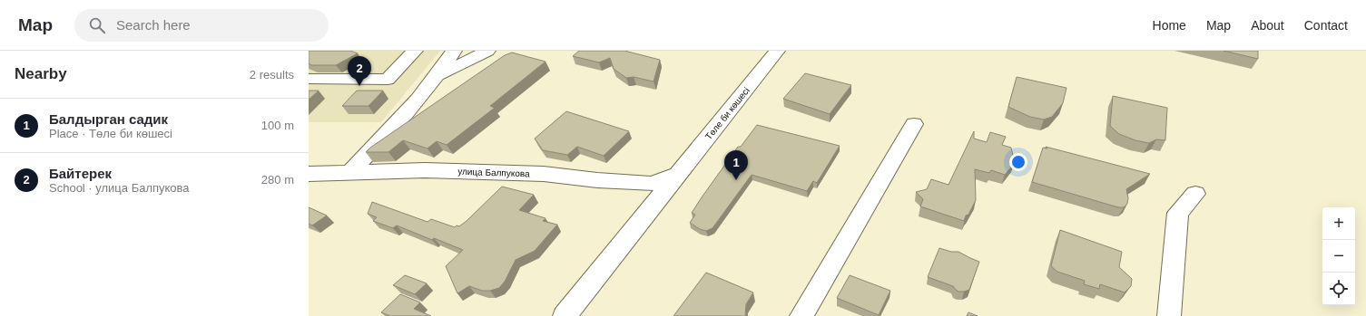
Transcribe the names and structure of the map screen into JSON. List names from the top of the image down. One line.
{"streets":{"street":["Төле би көшесі","улица Балпукова"]},"crossings":[["Төле би көшесі","улица Балпукова"]],"page":{"header":"Map","search":"Search here","nav":["Home","Map","About","Contact"],"heading":["Nearby","2 results"],"pins":["2","1"],"list":[{"mark":"1","name":"Балдырган садик","note":"Place · Төле би көшесі","value":"100 m"},{"mark":"2","name":"Байтерек","note":"School · улица Балпукова","value":"280 m"}],"map_buttons":["+","−"]}}
